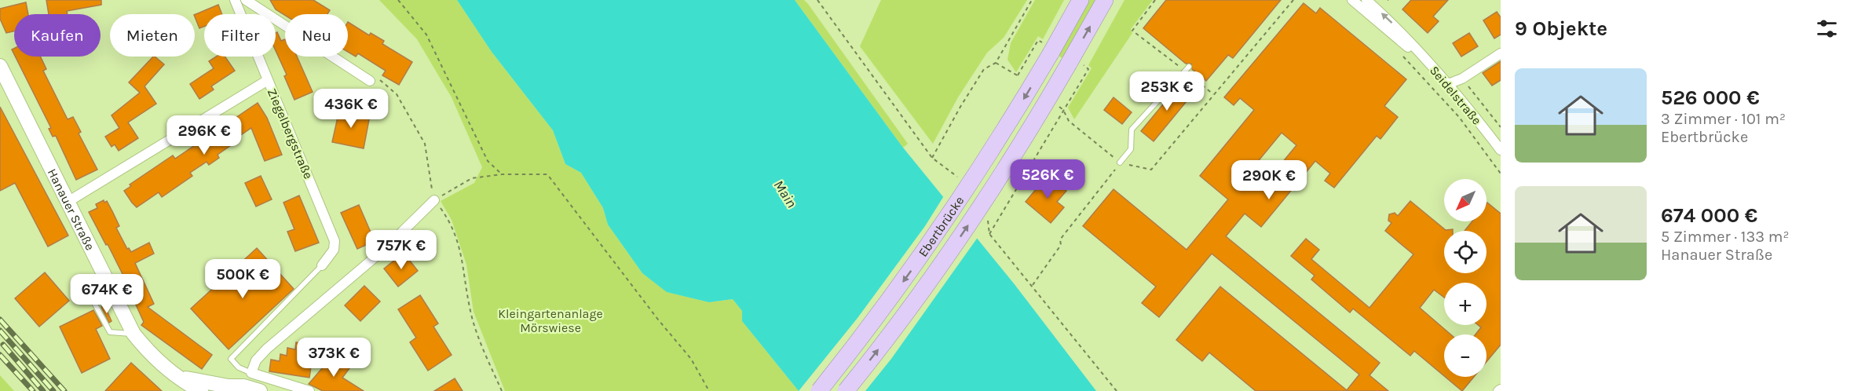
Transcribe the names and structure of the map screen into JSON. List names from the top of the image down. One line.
{"streets":{"highway":["Ebertbrücke"],"main road":["Hanauer Straße"],"street":["Seidelstraße","Ziegelbergstraße"]},"water":["Main"],"parks":["Kleingartenanlage Mörswiese"],"north":"bottom left","page":{"heading":"9 Objekte","chip":["Kaufen","Mieten","Filter","Neu"],"list":[{"name":"526 000 €","note":"3 Zimmer · 101 m² · Ebertbrücke"},{"name":"674 000 €","note":"5 Zimmer · 133 m² · Hanauer Straße"}],"price":["253K €","436K €","296K €","526K €","290K €","757K €","500K €","674K €","373K €"],"map_buttons":["+","−"]}}
